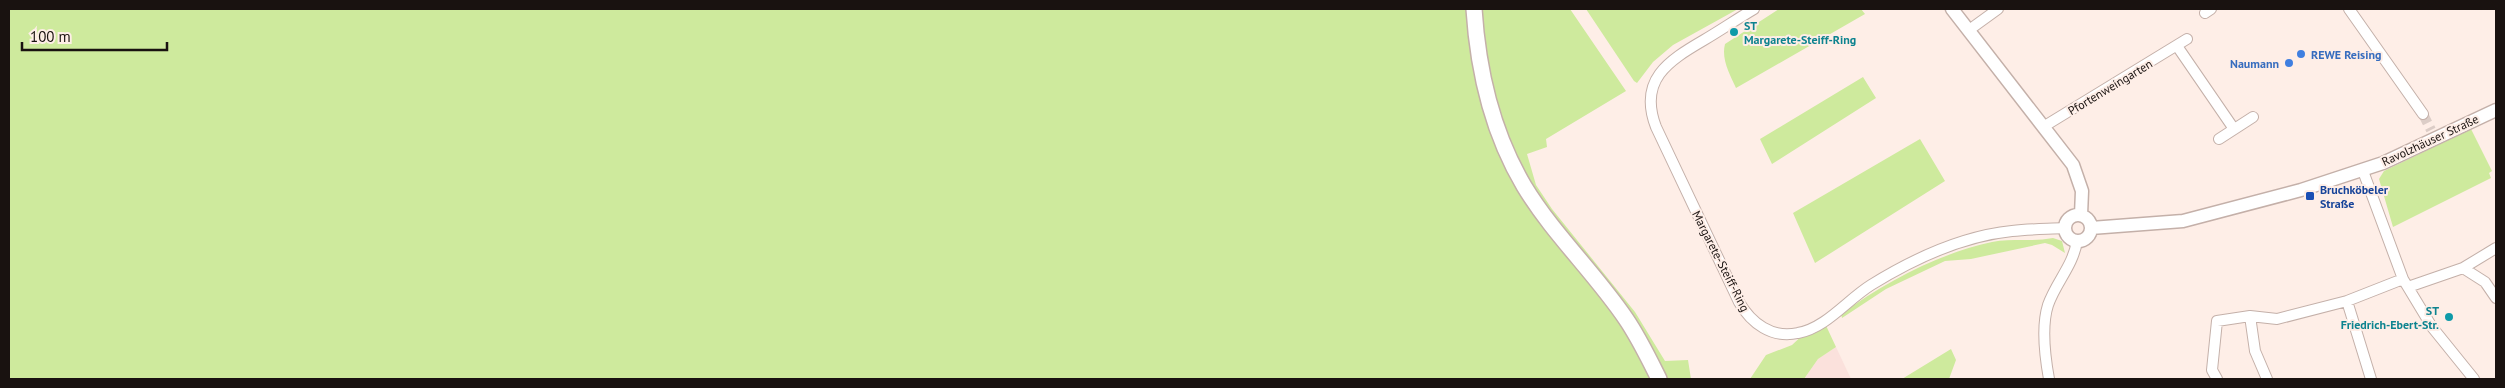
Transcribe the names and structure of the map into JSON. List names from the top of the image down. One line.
{"streets":{"street":["Pfortenweingarten","Ravolzhäuser Straße","Margarete-Steiff-Ring"]},"places":{"other":["ST Margarete-Steiff-Ring","REWE Reising","Naumann","ST Friedrich-Ebert-Str."],"transit":["Bruchköbeler Straße"]},"scale_bar":"100 m"}
